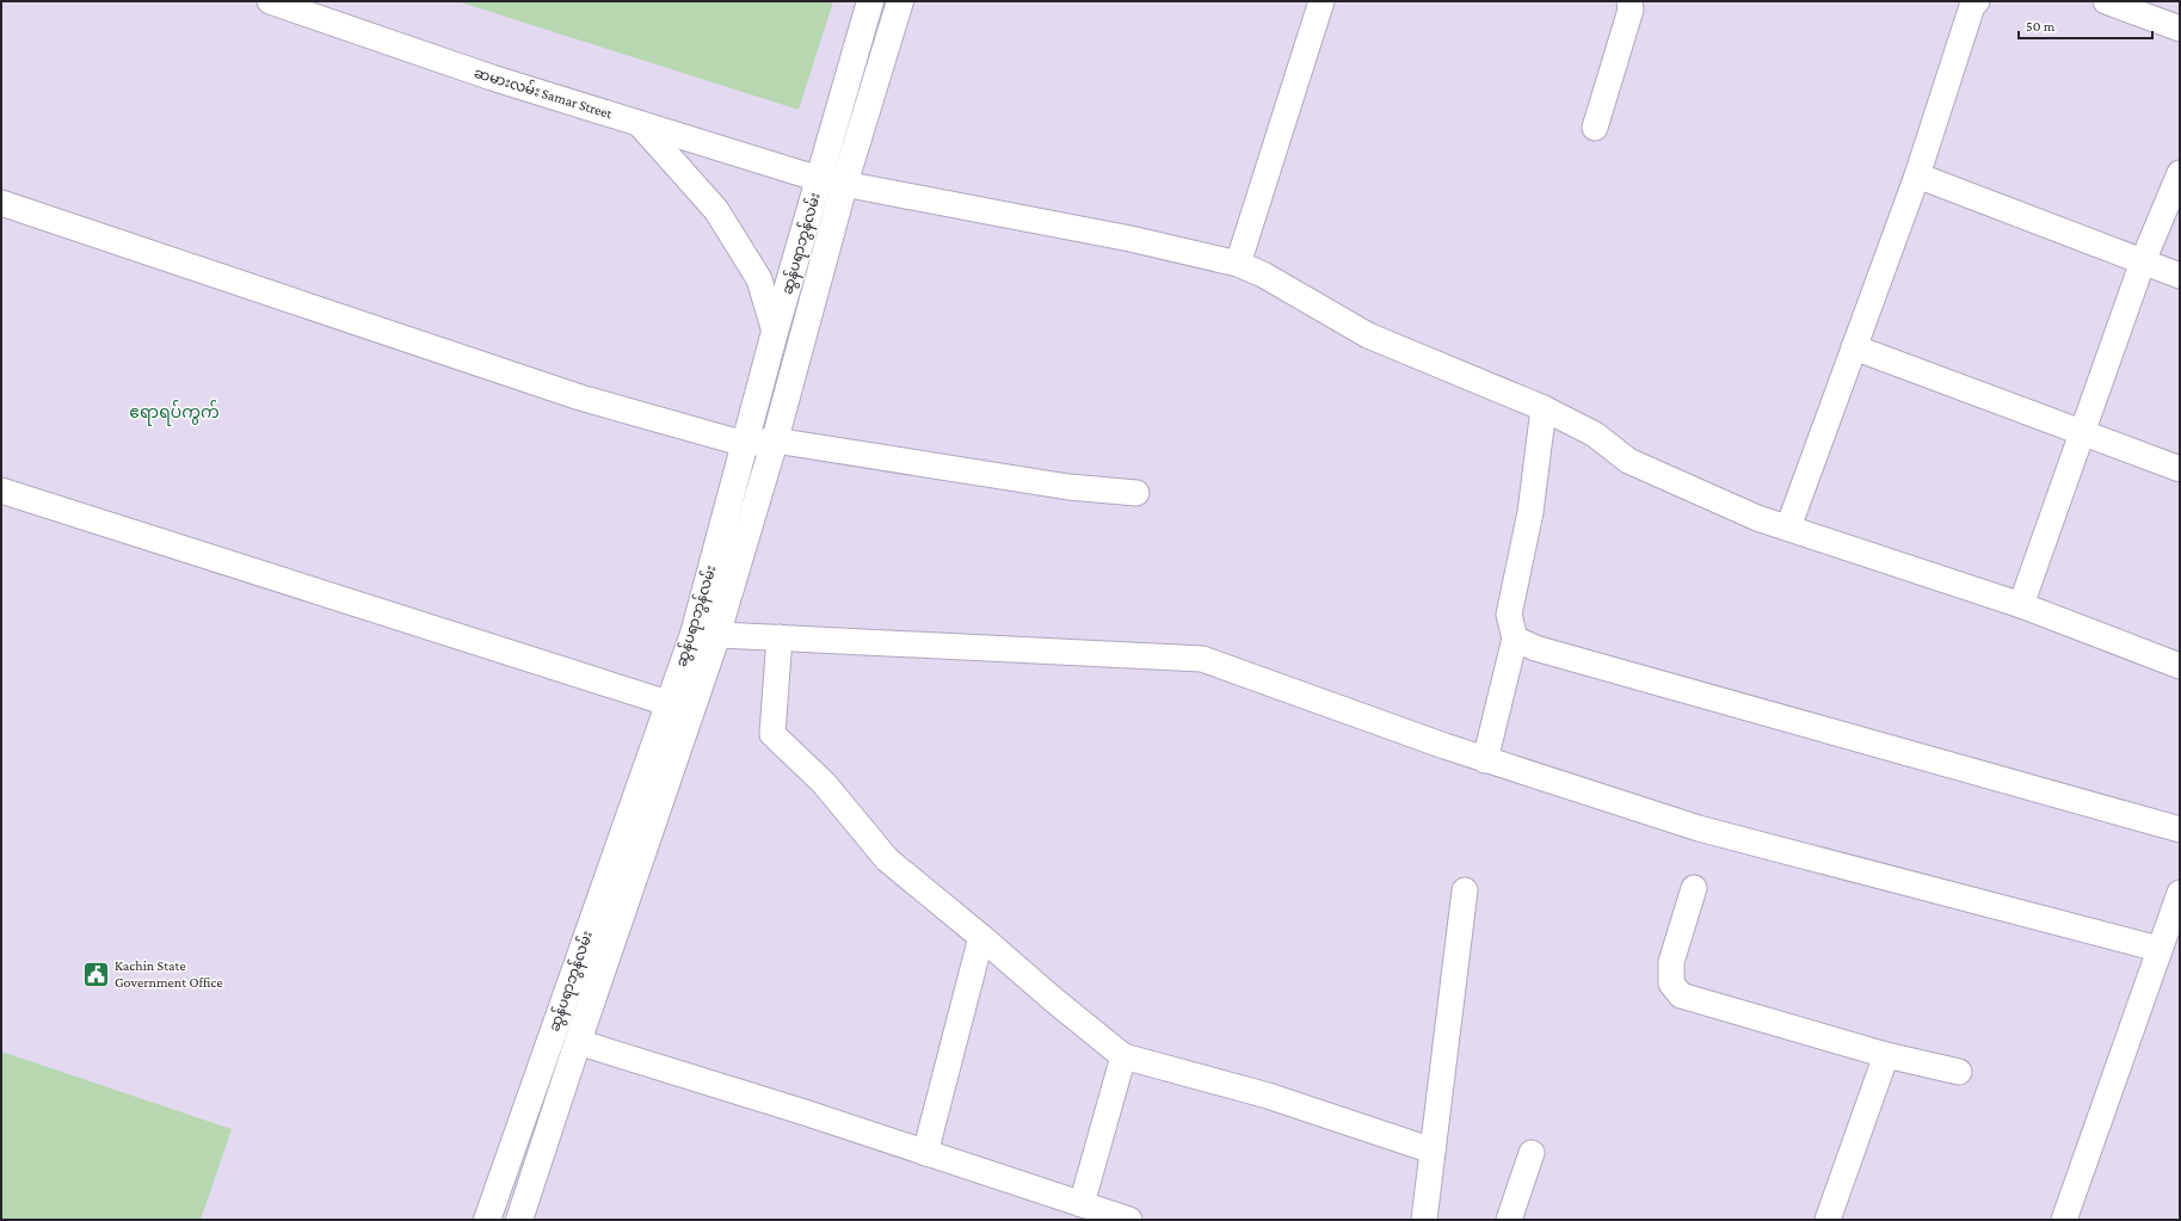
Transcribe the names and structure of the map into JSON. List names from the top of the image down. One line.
{"streets":{"highway":["ဆွန်ပရာဘွန်လမ်း"],"street":["ဆမားလမ်း Samar Street"]},"crossings":[["ဆမားလမ်း Samar Street","ဆွန်ပရာဘွန်လမ်း"]],"districts":["ဧရာရပ်ကွက်"],"places":{"public building":["Kachin State Government Office"]},"scale_bar":"50 m"}
